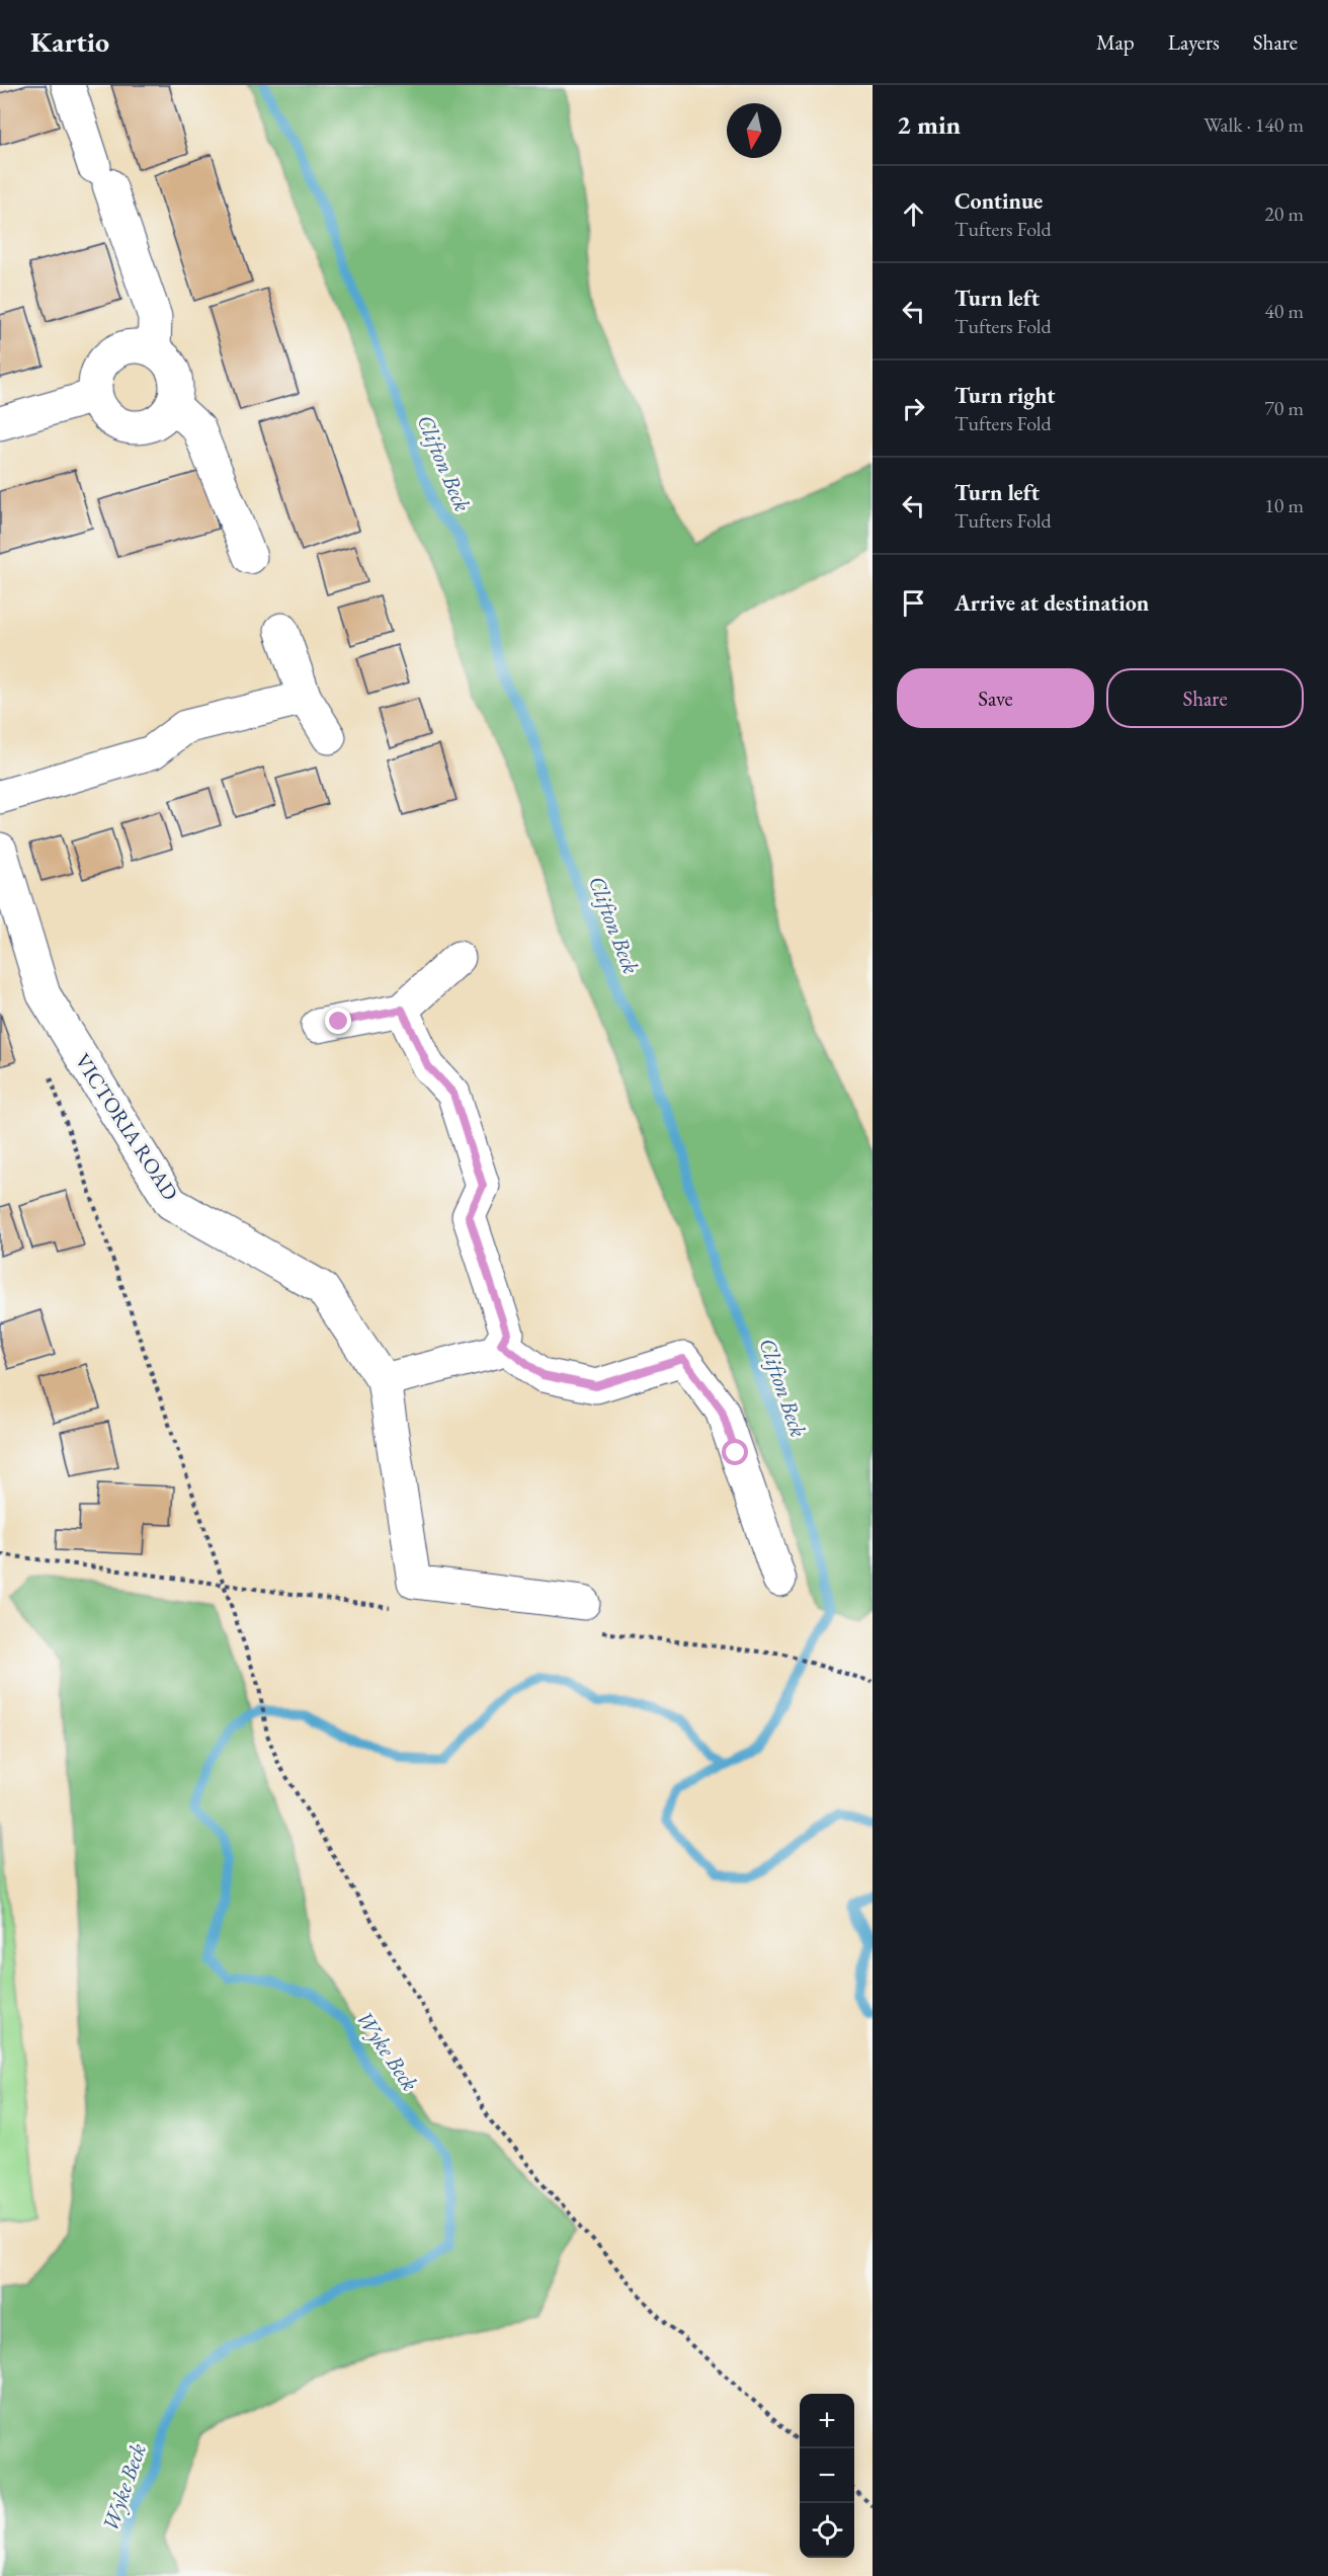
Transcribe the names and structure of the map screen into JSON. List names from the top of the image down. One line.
{"streets":{"street":["VICTORIA ROAD"]},"water":["Clifton Beck","Wyke Beck"],"north":"bottom","page":{"header":"Kartio","nav":["Map","Layers","Share"],"heading":["2 min","Walk · 140 m"],"list":[["Continue","Tufters Fold","20 m"],["Turn left","Tufters Fold","40 m"],["Turn right","Tufters Fold","70 m"],["Turn left","Tufters Fold","10 m"],"Arrive at destination"],"buttons":["Save","Share"],"map_buttons":["+","−"]}}
